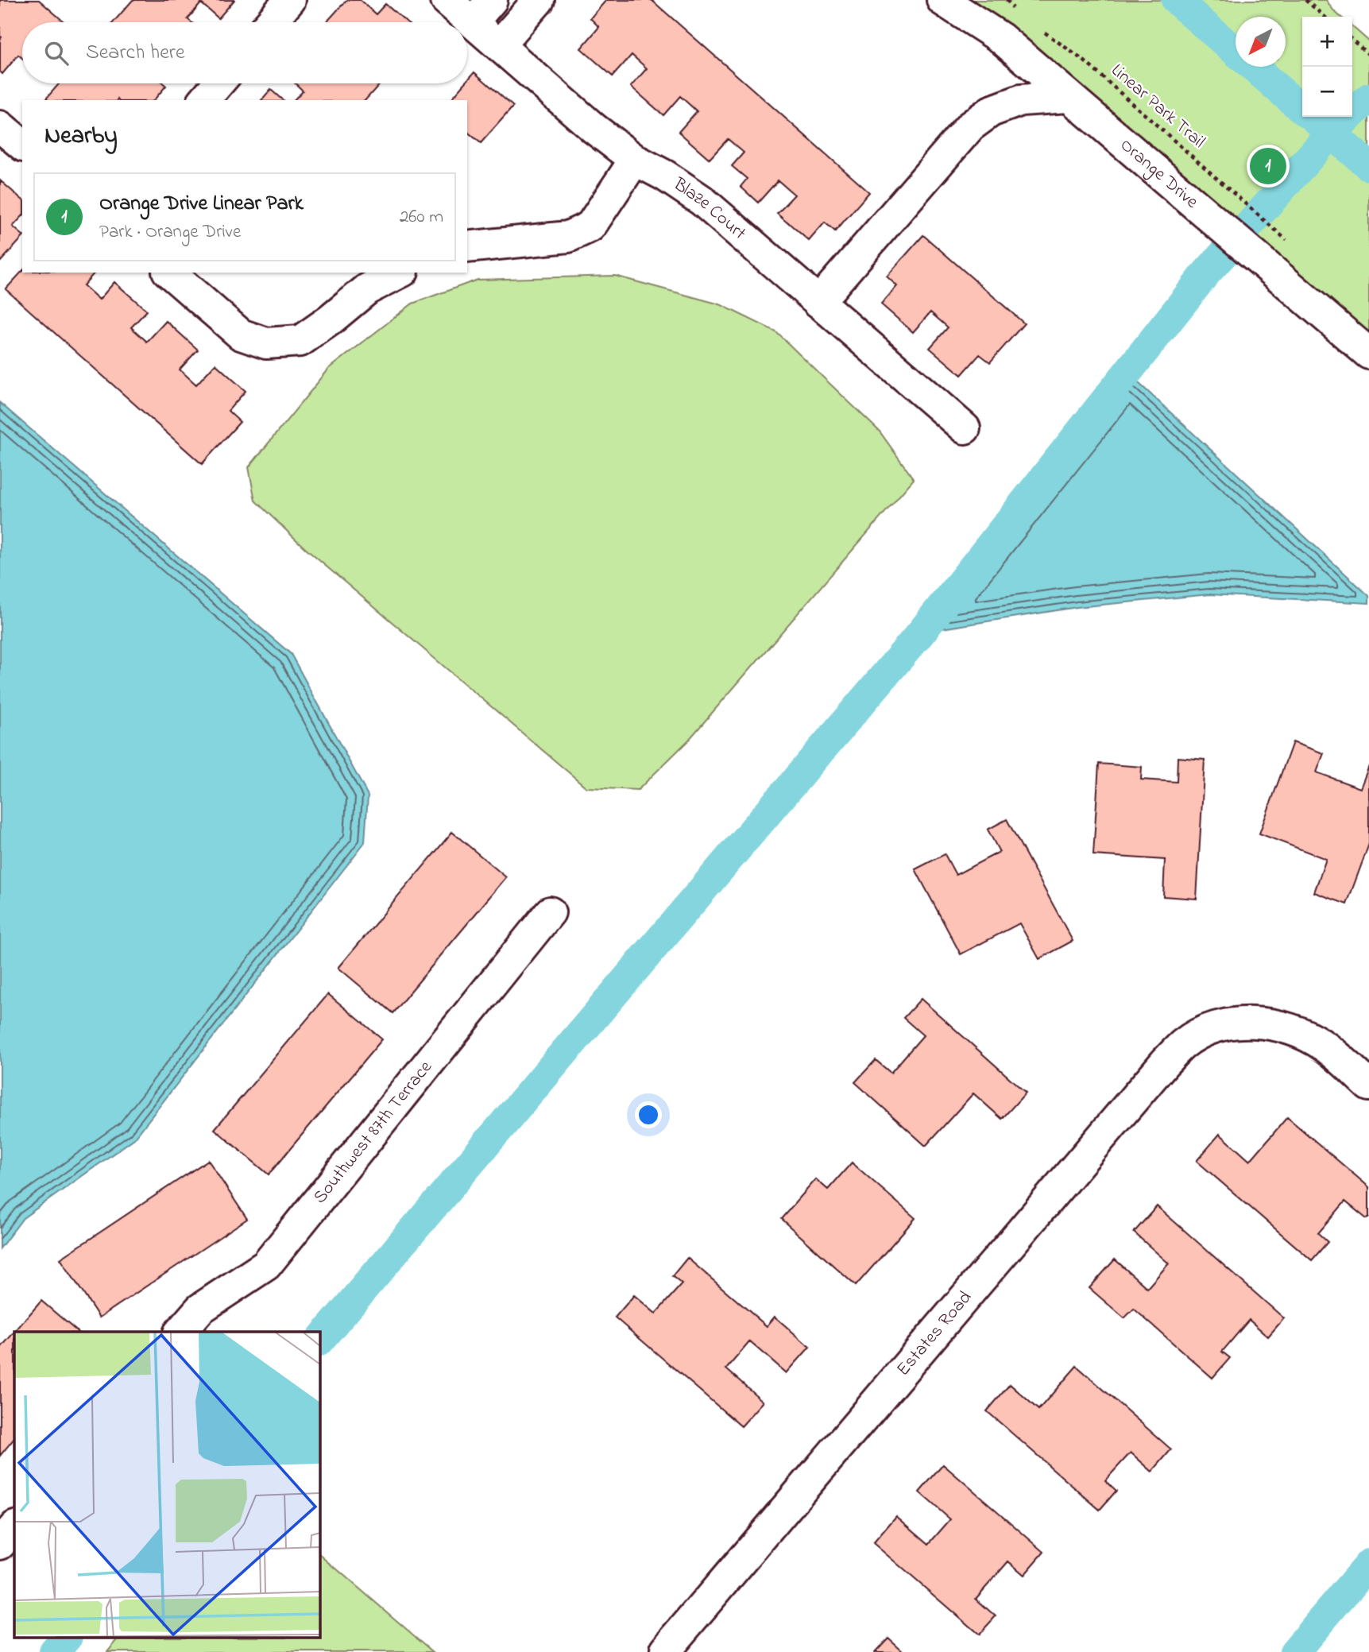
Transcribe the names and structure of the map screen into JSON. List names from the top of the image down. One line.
{"streets":{"street":["Orange Drive","Blaze Court","Southwest 87th Terrace","Estates Road"],"path":["Linear Park Trail"]},"north":"bottom left","page":{"map_buttons":["+","−"],"search":"Search here","heading":"Nearby","pins":"1","list":[{"mark":"1","name":"Orange Drive Linear Park","note":"Park · Orange Drive","value":"260 m"}]}}
